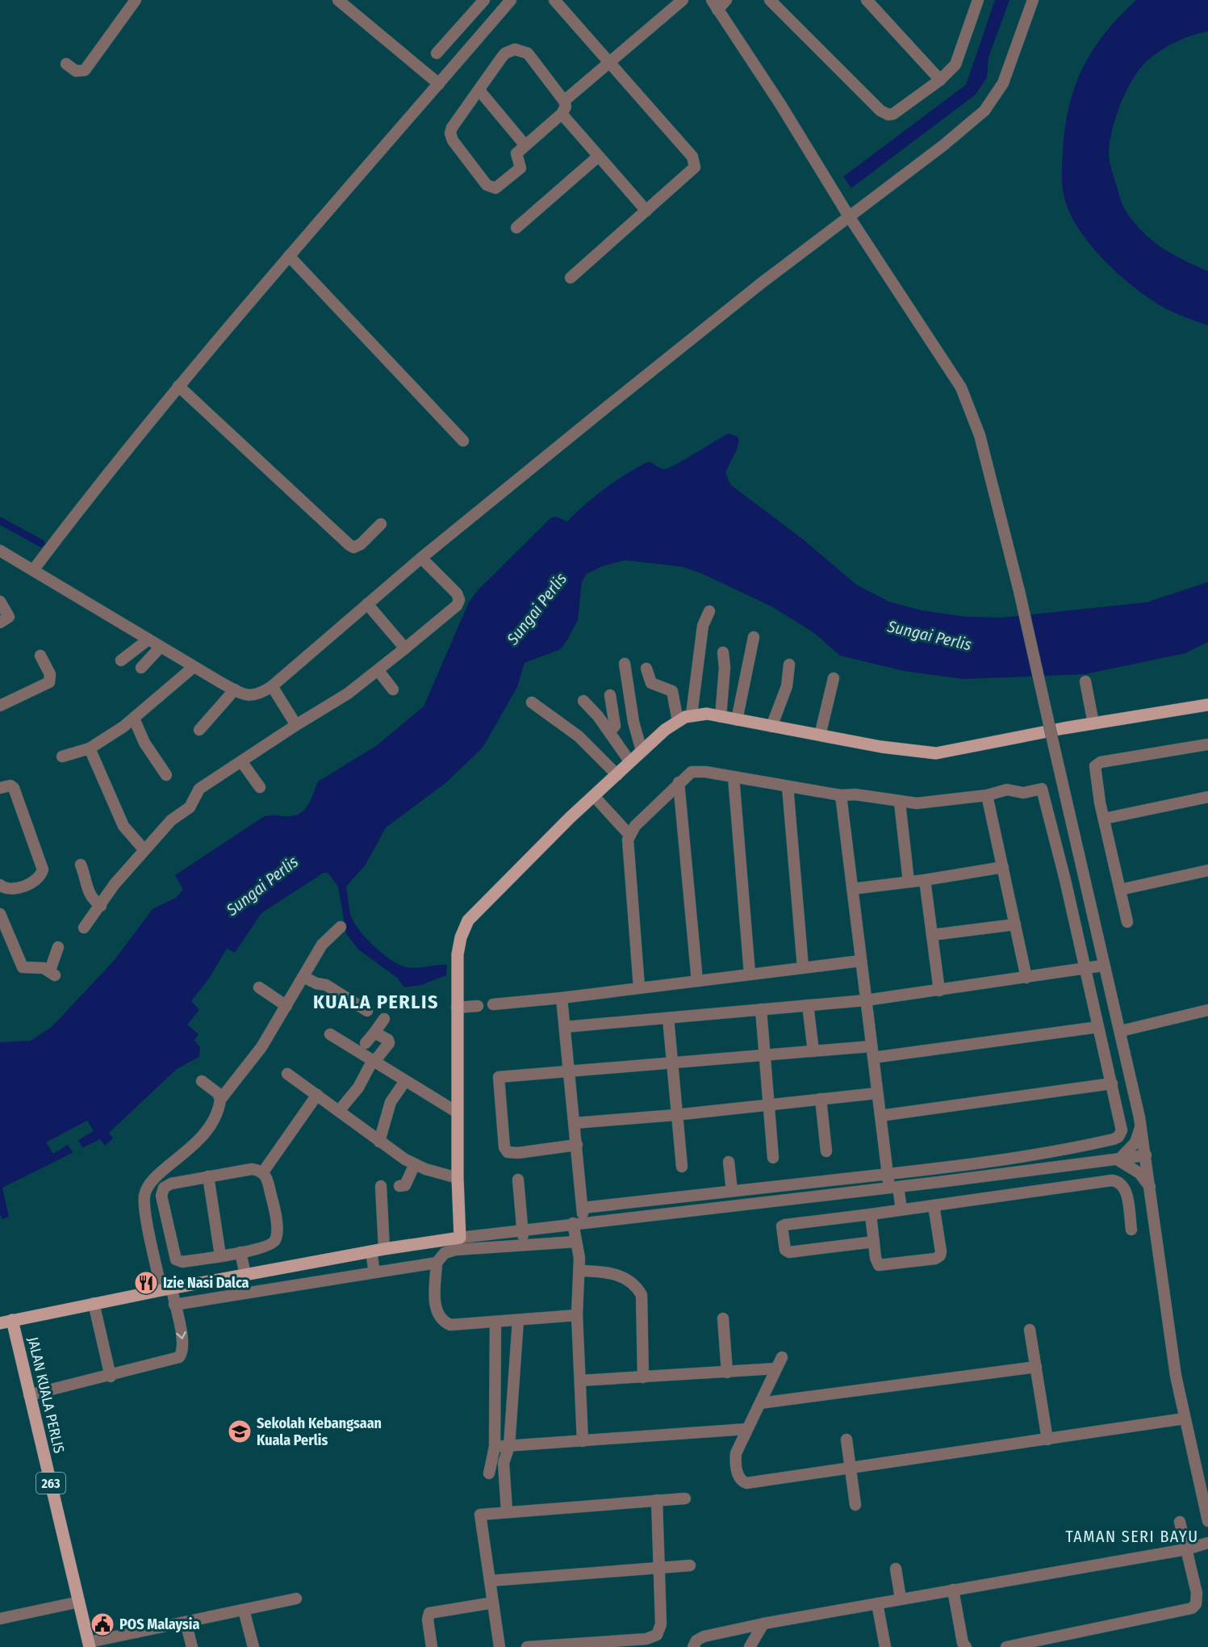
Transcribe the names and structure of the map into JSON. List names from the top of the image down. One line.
{"streets":{"main road":["JALAN KUALA PERLIS","263"]},"districts":["KUALA PERLIS","TAMAN SERI BAYU"],"water":["Sungai Perlis"],"places":{"restaurant":["Izie Nasi Dalca"],"school or university":["Sekolah Kebangsaan Kuala Perlis"],"public building":["POS Malaysia"]}}
